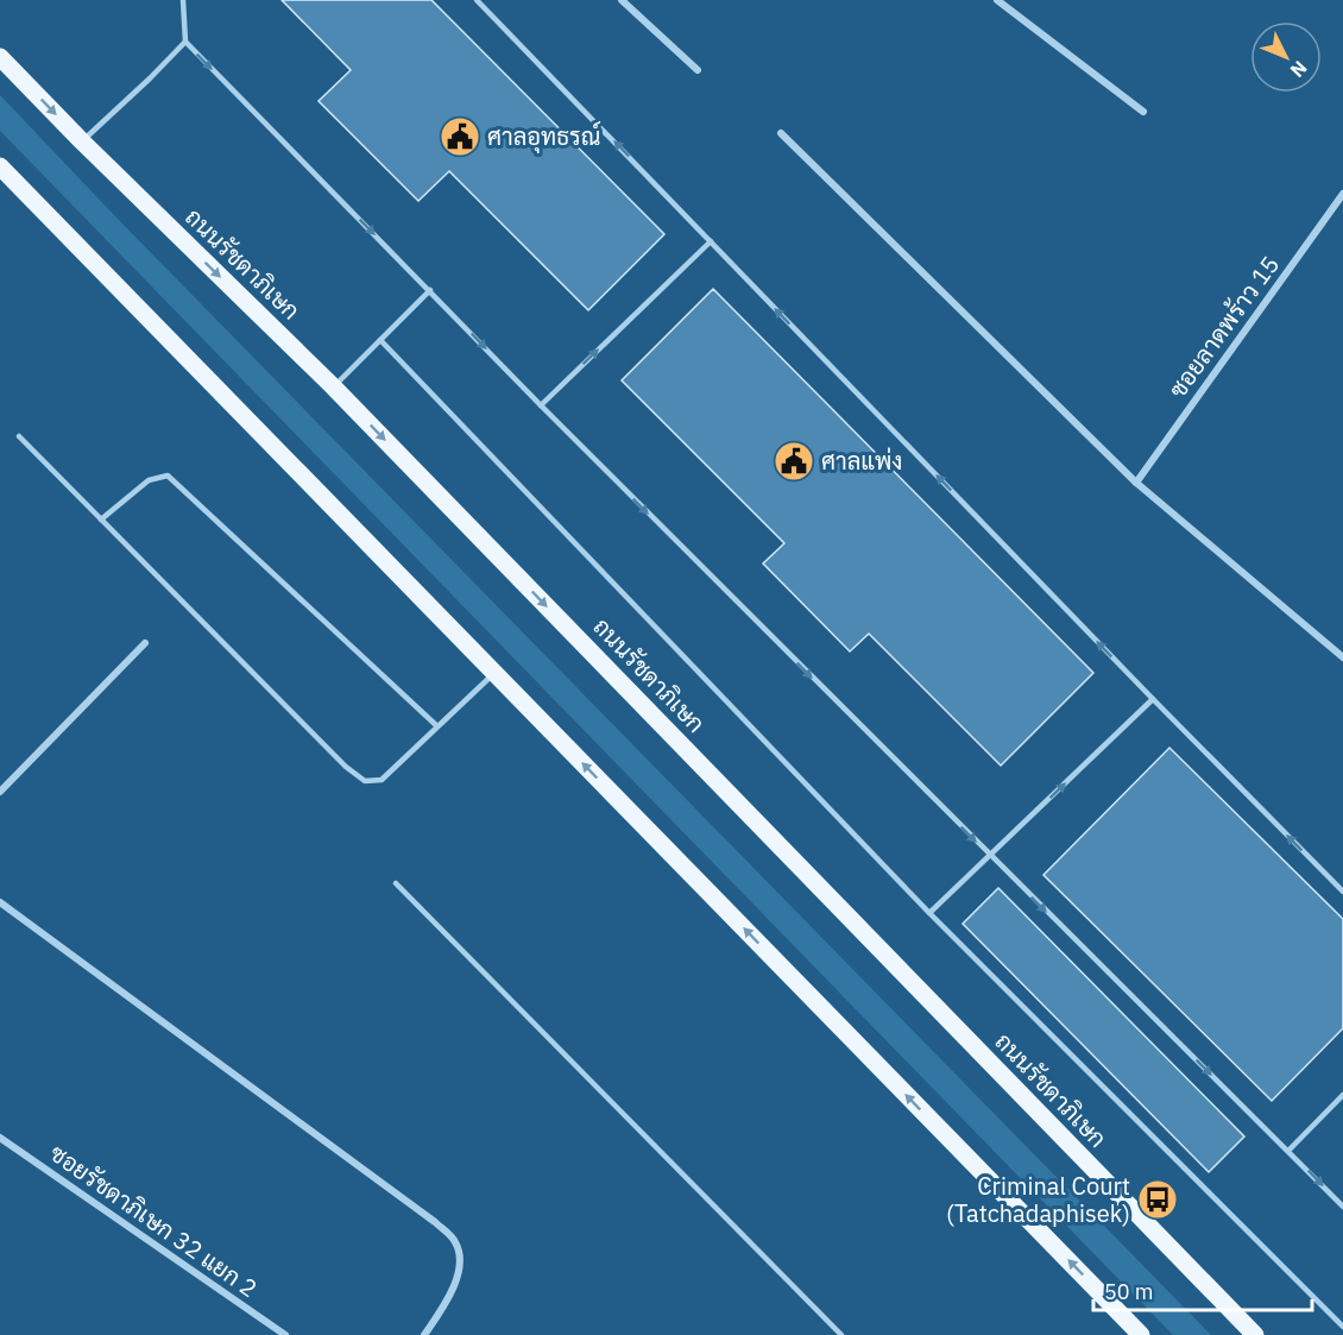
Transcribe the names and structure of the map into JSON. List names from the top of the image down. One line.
{"streets":{"main road":["ถนนรัชดาภิเษก"],"street":["ซอยลาดพร้าว 15","ซอยรัชดาภิเษก 32 แยก 2"]},"places":{"public building":["ศาลอุทธรณ์","ศาลแพ่ง"],"bus stop":["Criminal Court (Tatchadaphisek)"]},"scale_bar":"50 m","north":"bottom right"}
